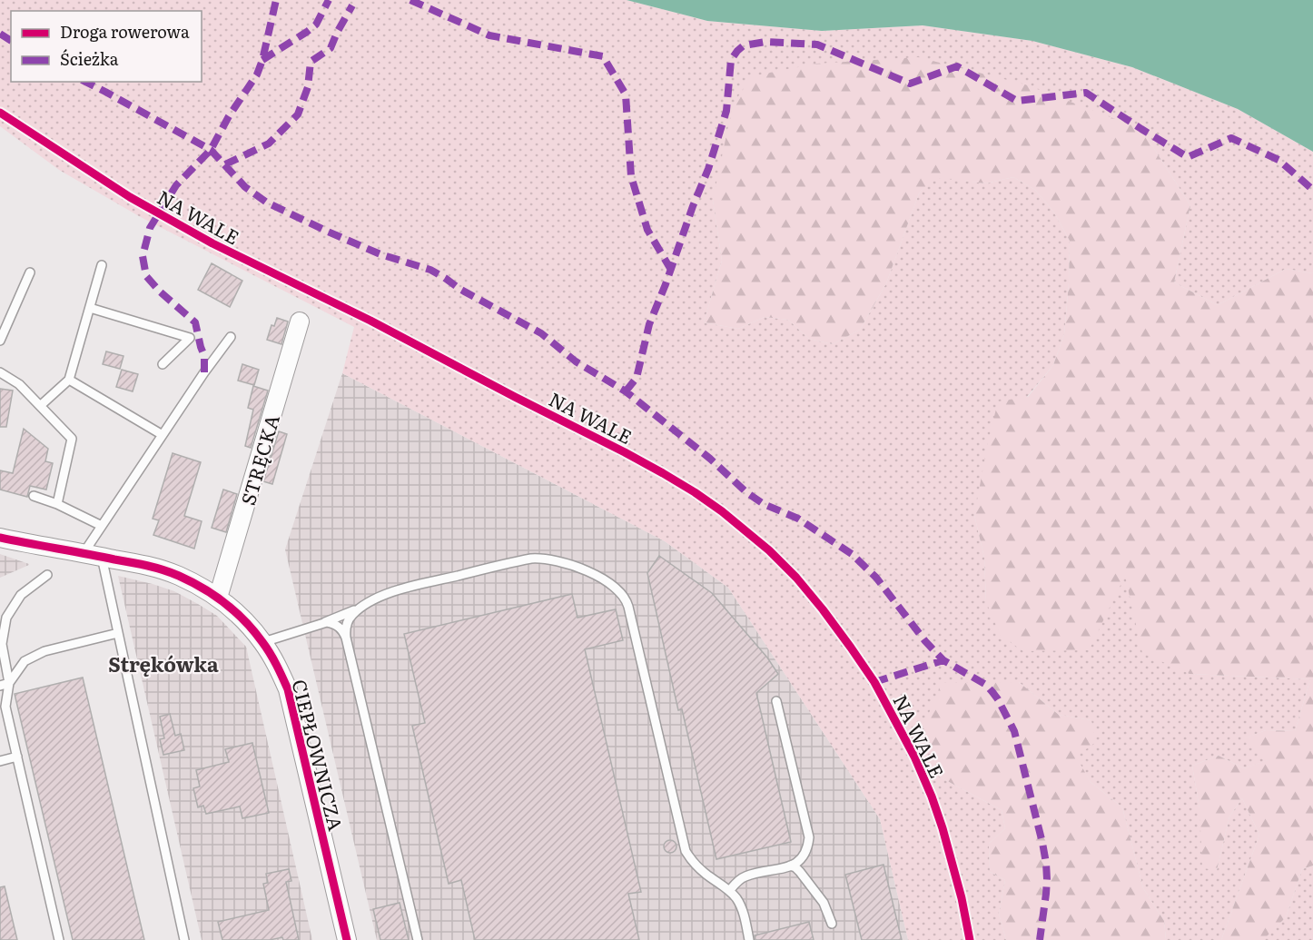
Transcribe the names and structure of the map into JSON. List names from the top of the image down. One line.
{"streets":{"street":["STRĘCKA","CIEPŁOWNICZA"],"cycle path":["NA WALE"]},"crossings":[["STRĘCKA","CIEPŁOWNICZA"]],"districts":["Strękówka"],"legend":["Droga rowerowa","Ścieżka"]}
